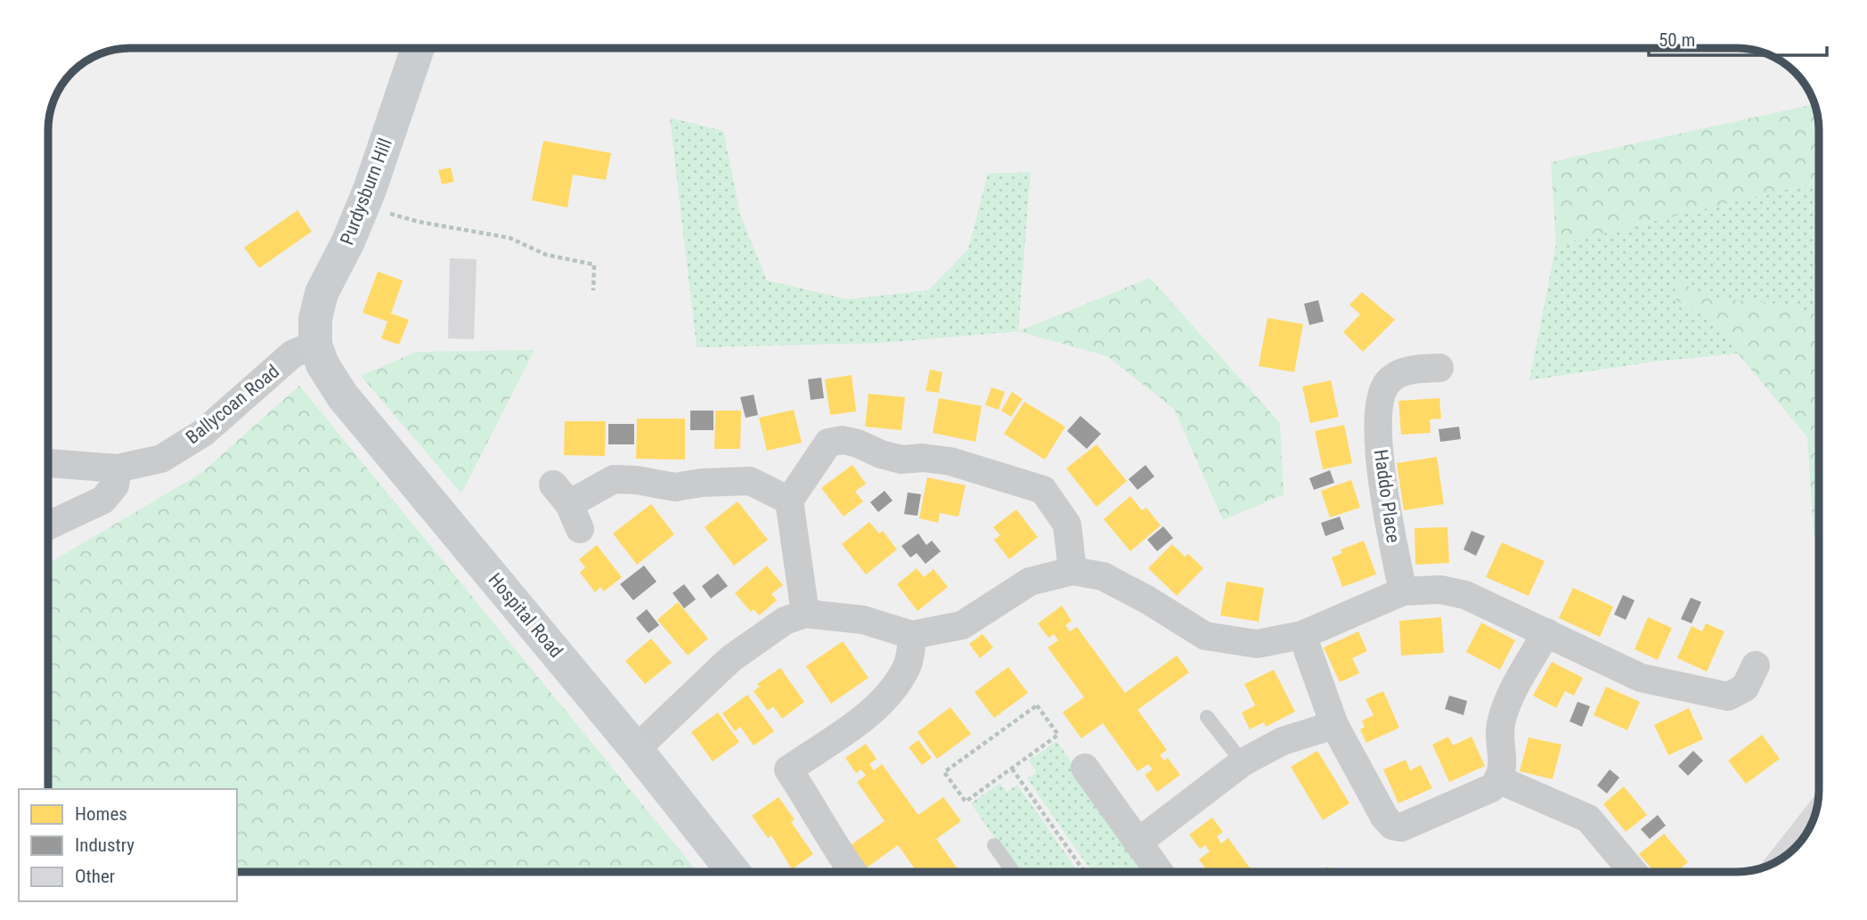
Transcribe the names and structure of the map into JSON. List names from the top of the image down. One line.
{"streets":{"main road":["Purdysburn Hill","Hospital Road"],"street":["Ballycoan Road","Haddo Place"]},"crossings":[["Purdysburn Hill","Ballycoan Road"],["Purdysburn Hill","Hospital Road"],["Ballycoan Road","Hospital Road"]],"legend":["Homes","Industry","Other"],"scale_bar":"50 m"}
